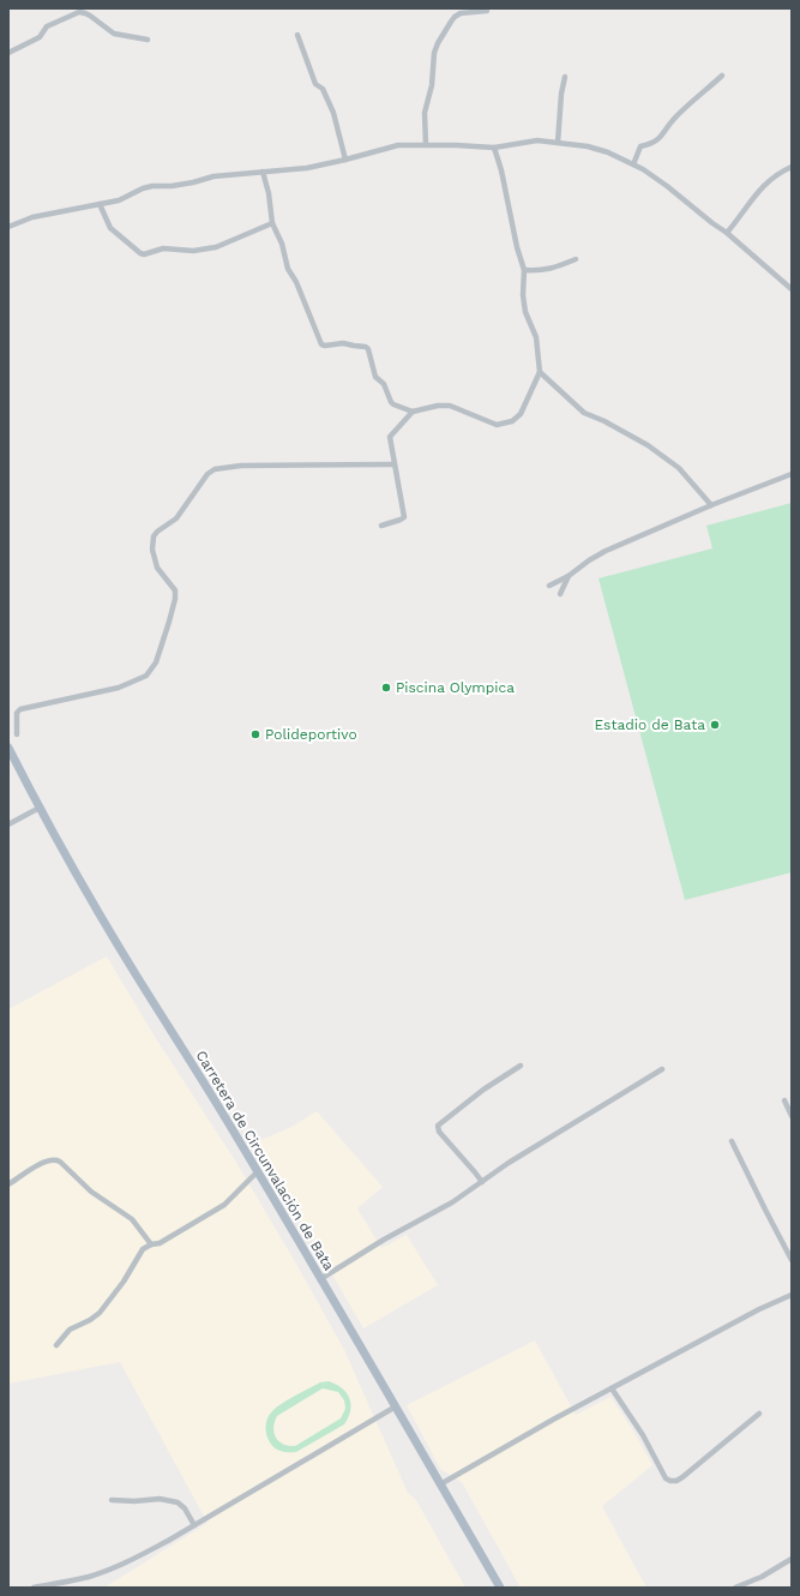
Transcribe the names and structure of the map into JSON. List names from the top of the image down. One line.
{"streets":{"main road":["Carretera de Circunvalación de Bata"]},"places":["Piscina Olympica","Estadio de Bata","Polideportivo"]}
